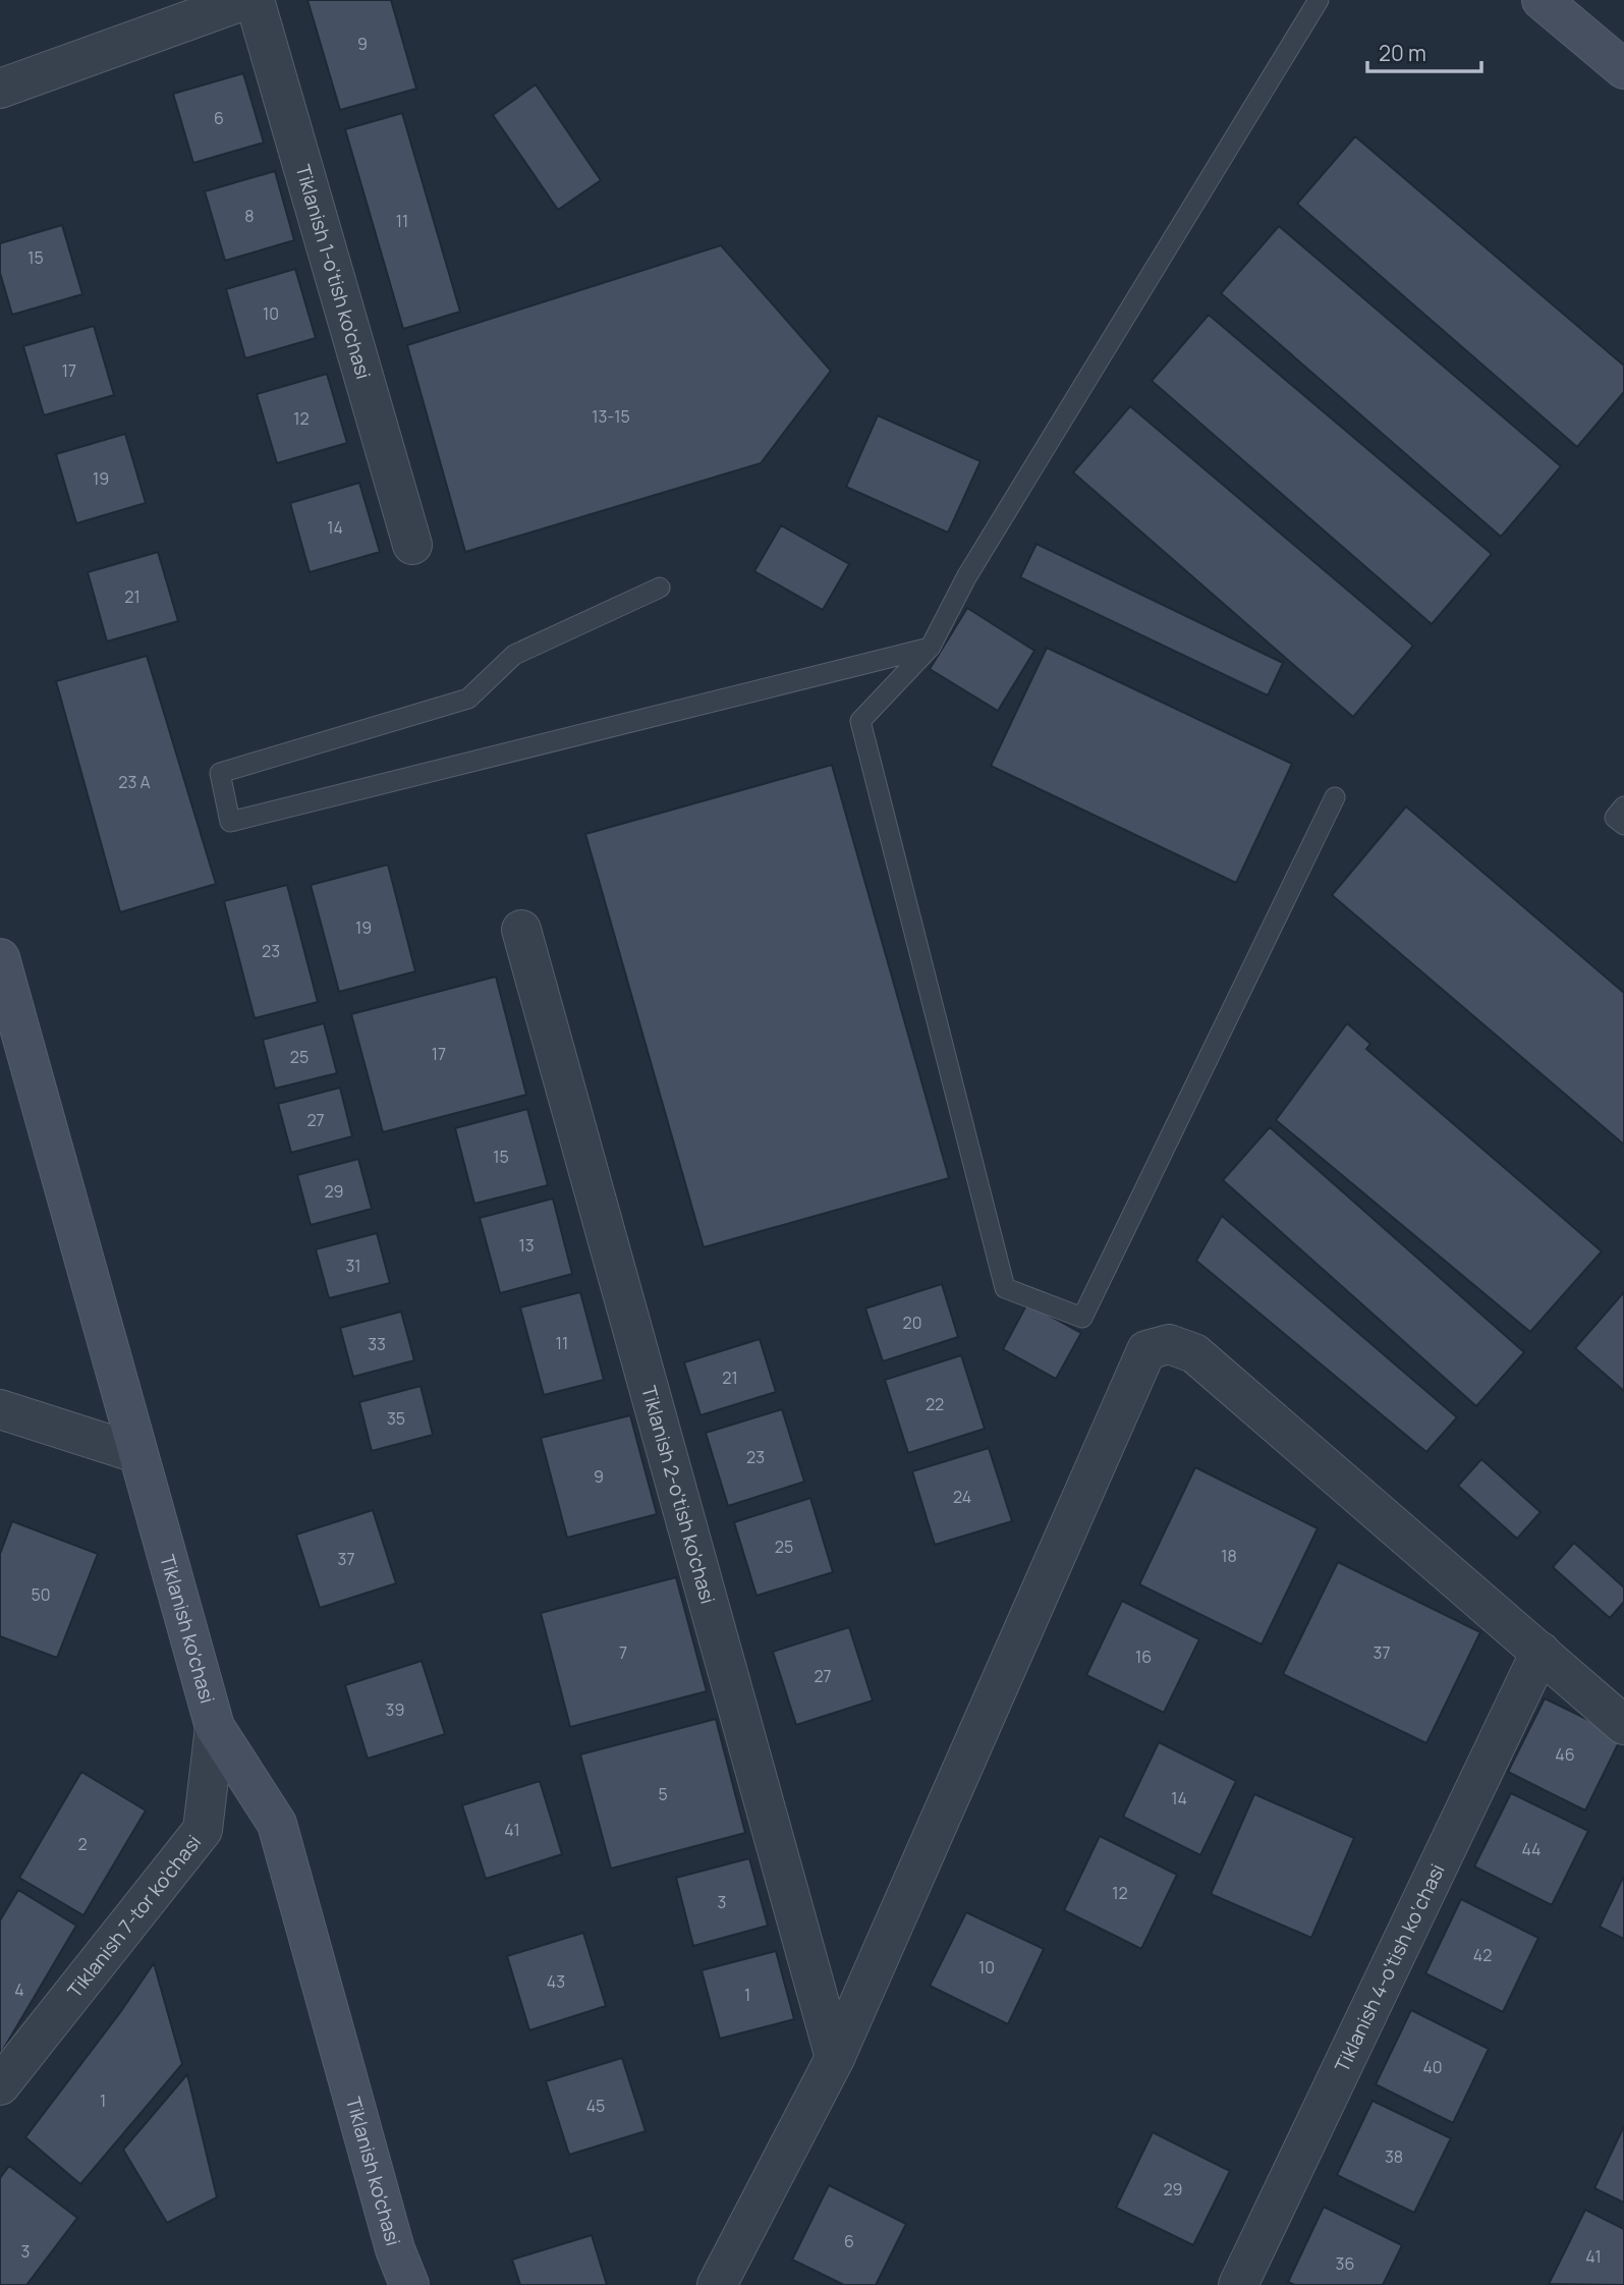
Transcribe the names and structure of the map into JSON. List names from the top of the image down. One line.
{"streets":{"street":["Tiklanish 1-o'tish ko'chasi","Tiklanish 2-o'tish ko'chasi","Tiklanish ko'chasi","Tiklanish 7-tor ko'chasi","Tiklanish 4-o'tish ko‘chasi"]},"crossings":[["Tiklanish ko'chasi","Tiklanish 7-tor ko'chasi"]],"house_numbers":["9","6","8","11","15","10","17","13-15","12","19","14","21","23 A","19","23","17","25","27","15","29","13","31","20","11","33","21","22","35","23","9","24","25","18","37","50","7","37","16","27","39","46","5","14","41","2","44","12","3","42","10","43","4","1","40","1","45","38","29","6","3","41","36"],"scale_bar":"20 m"}
